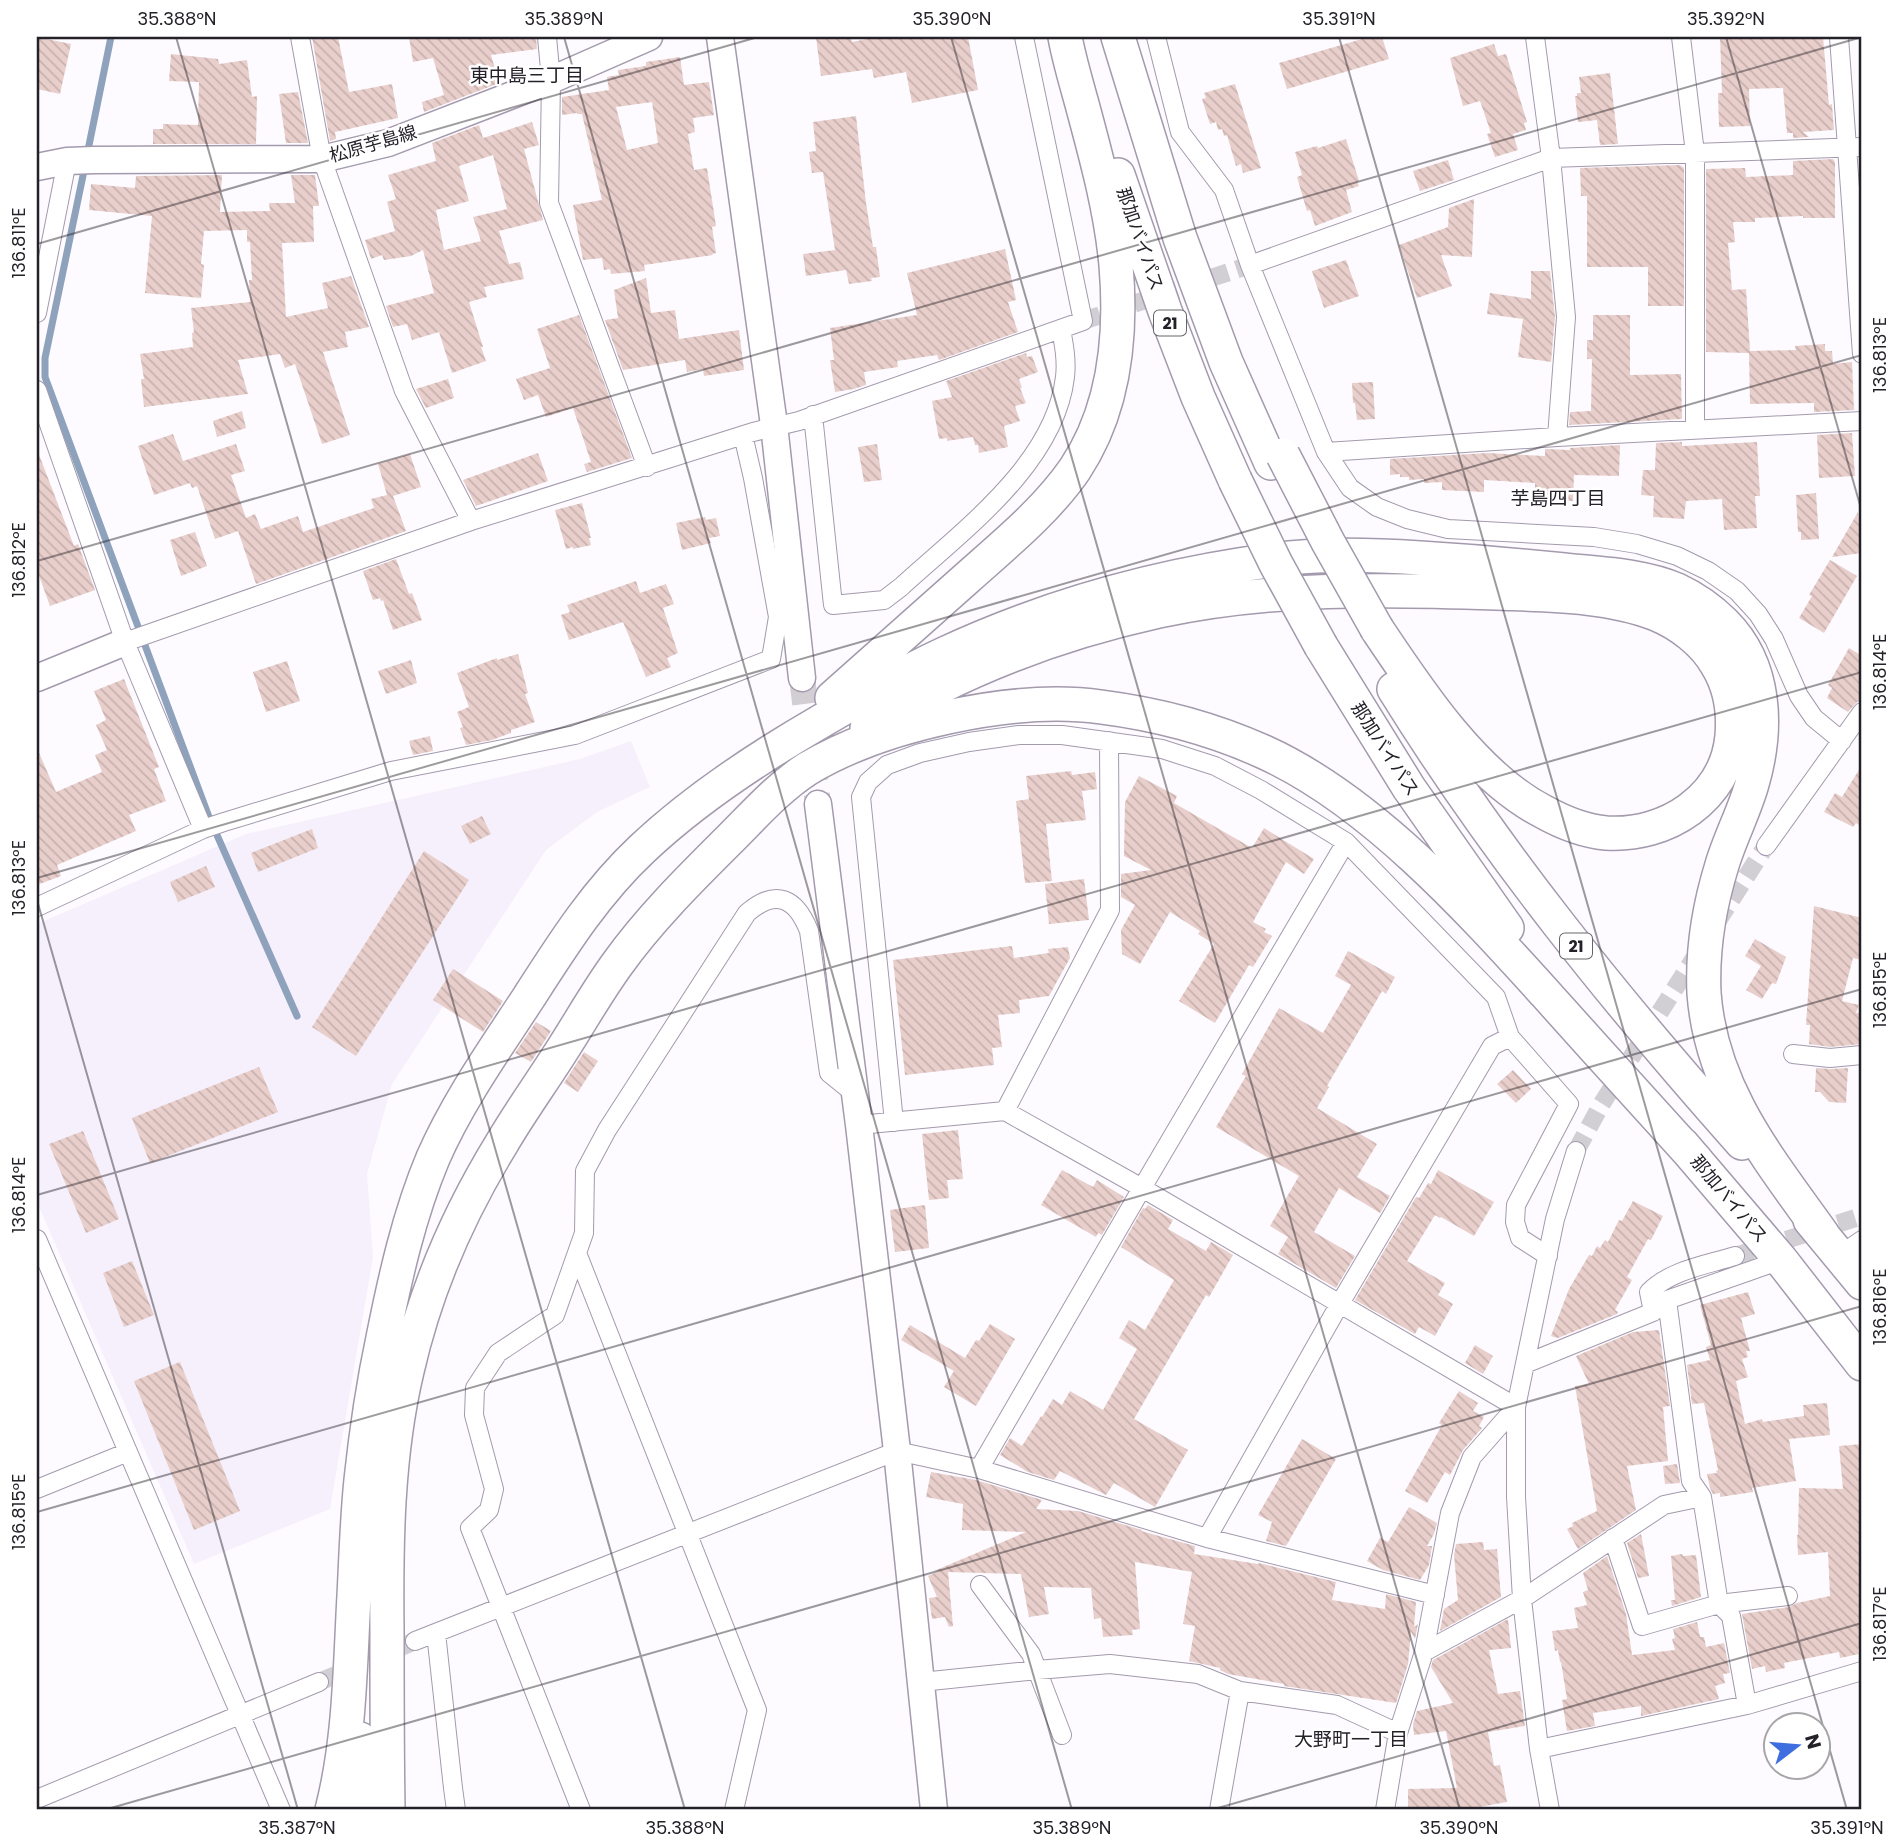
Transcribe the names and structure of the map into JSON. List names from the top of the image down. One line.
{"streets":{"highway":["那加バイパス","21"],"street":["松原芋島線"]},"districts":["東中島三丁目","芋島四丁目","大野町一丁目"],"north":"right","coordinates":["35.388°N","35.389°N","35.390°N","35.391°N","35.392°N","136.811°E","136.813°E","136.812°E","136.814°E","136.815°E","136.816°E","136.817°E","35.387°N"]}
